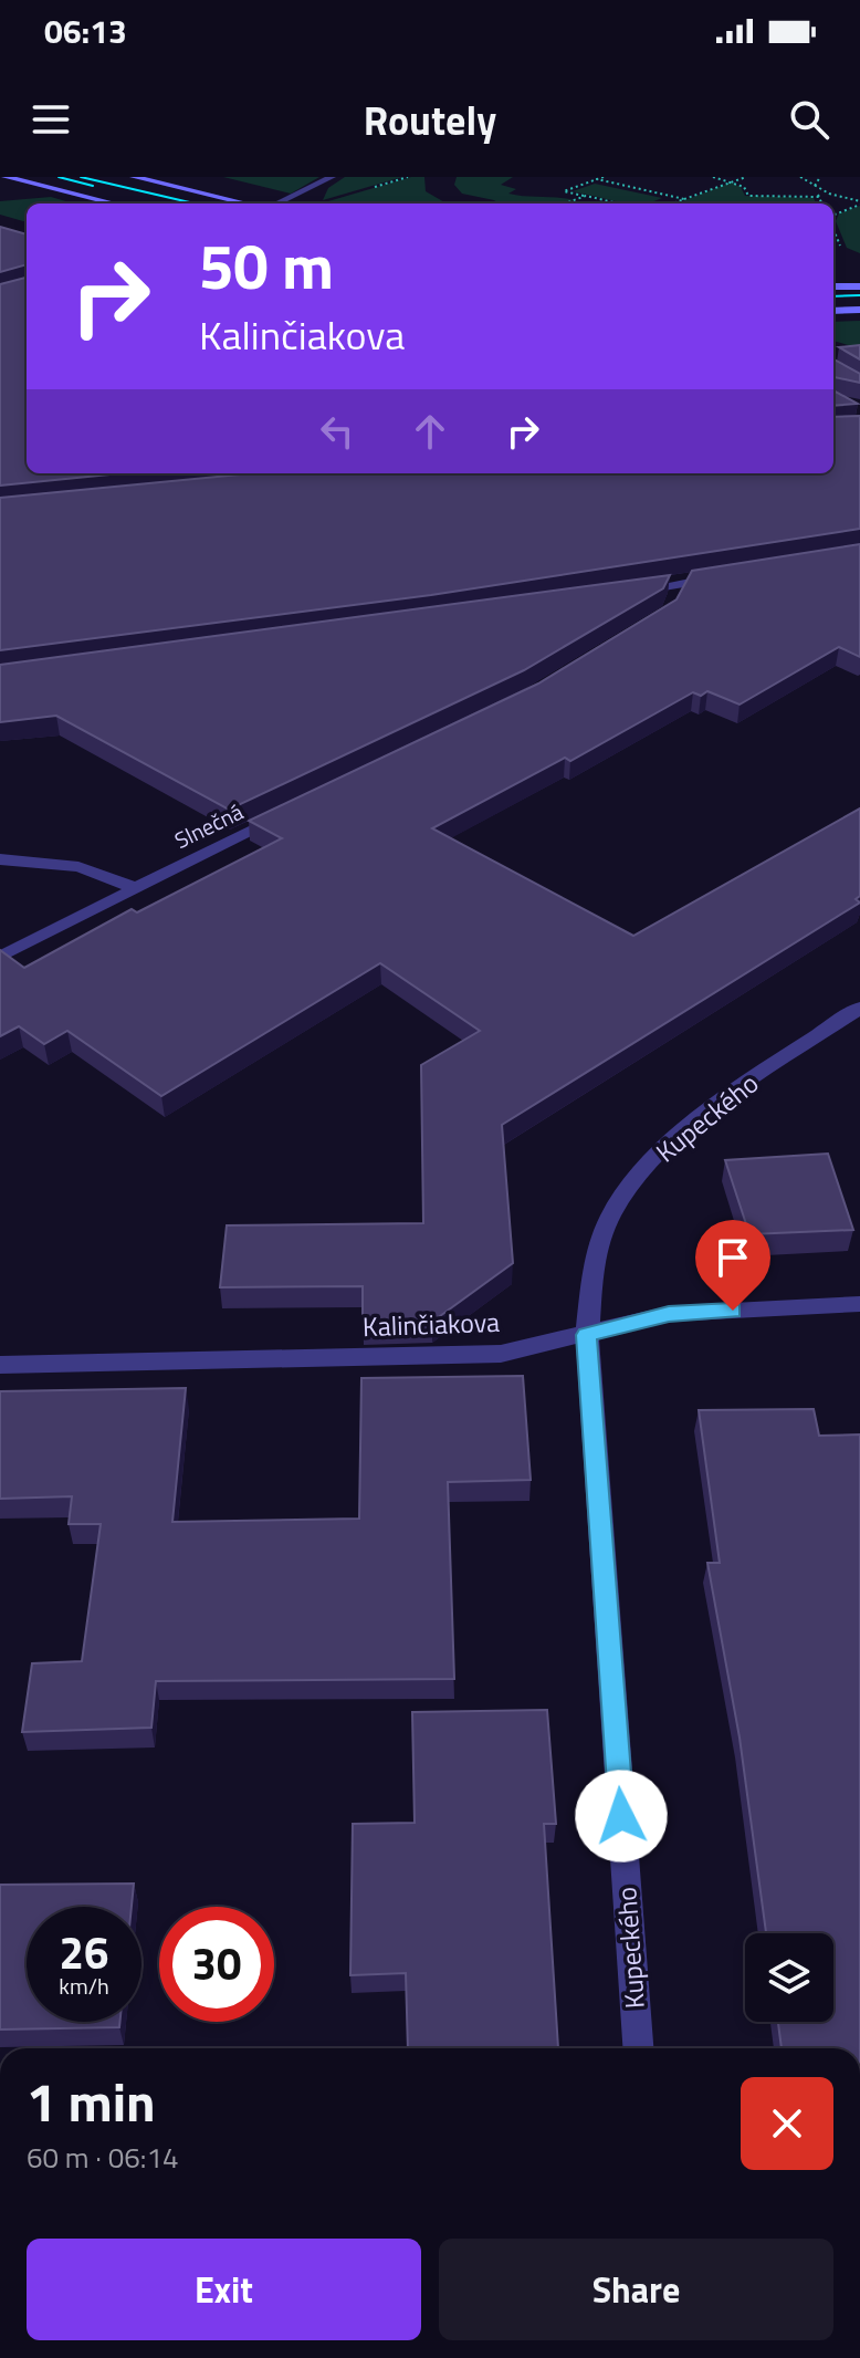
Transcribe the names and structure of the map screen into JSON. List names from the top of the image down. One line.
{"streets":{"street":["Slnečná","Kupeckého","Kalinčiakova"]},"crossings":[["Kupeckého","Kalinčiakova"]],"page":{"status":"06:13","header":"Routely","turn":["50 m","Kalinčiakova"],"speed":"26 km/h","limit":"30","heading":["1 min","60 m · 06:14"],"buttons":["Exit","Share"]}}
